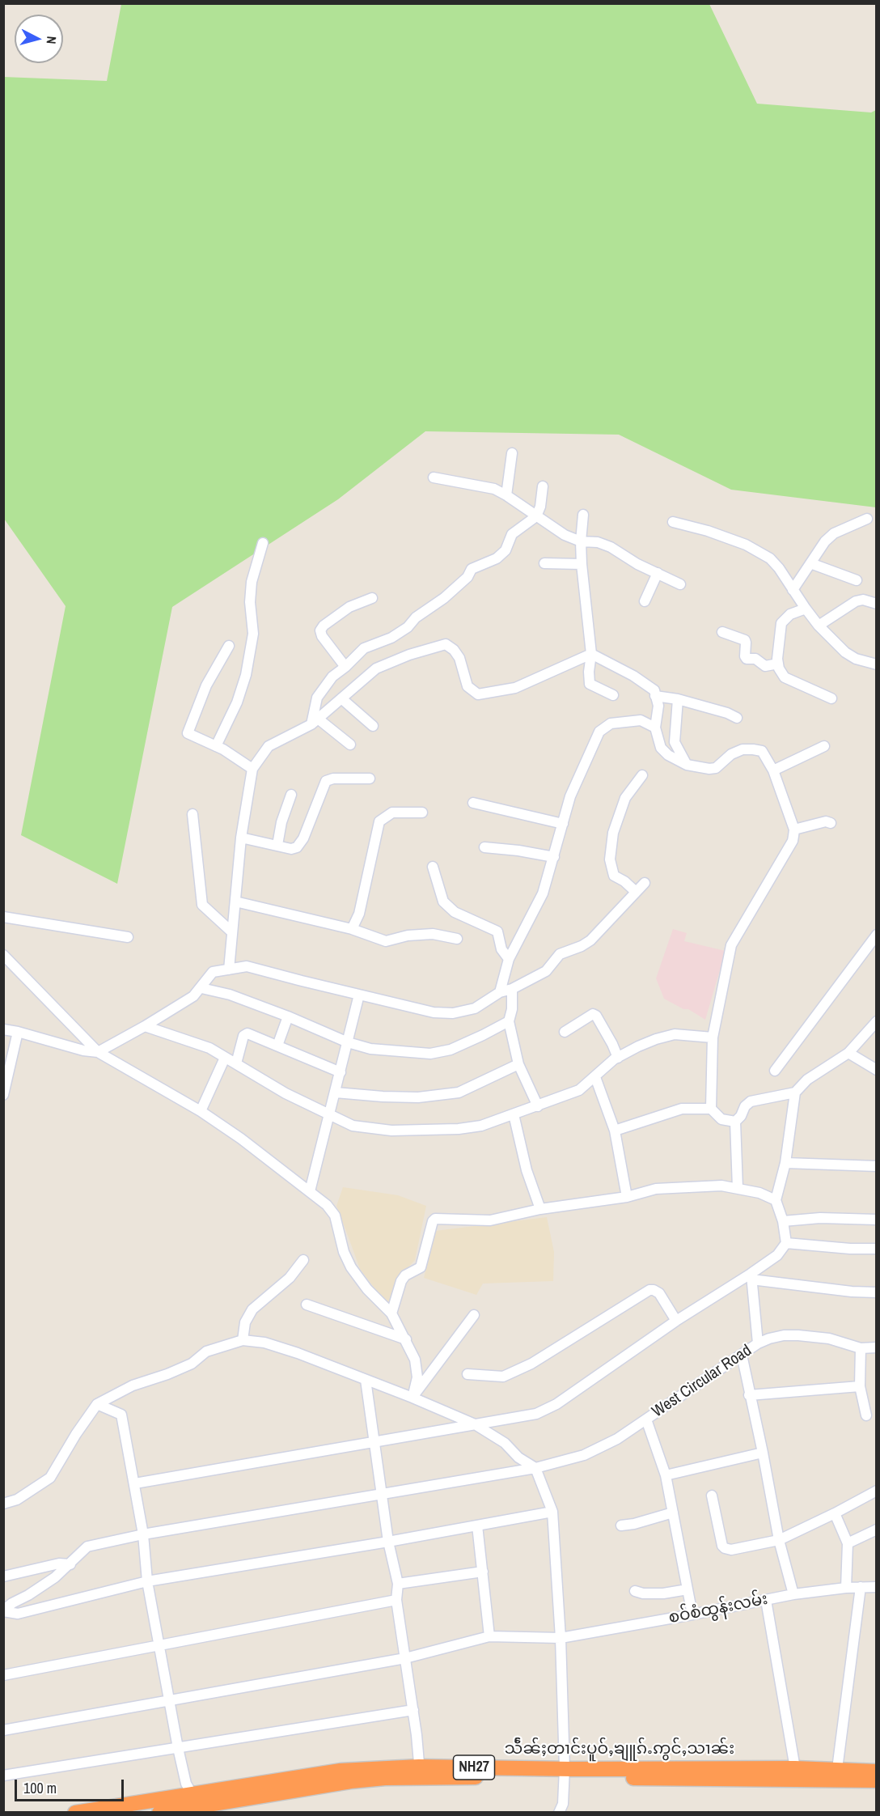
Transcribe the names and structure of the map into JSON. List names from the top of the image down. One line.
{"streets":{"highway":["သဵႅၼ်ႈတၢင်းပူဝ်ႇၶျူၵ်ႉဢွင်ႇသၢၼ်း","NH27"],"street":["West Circular Road","စဝ်စံထွန်းလမ်း"]},"scale_bar":"100 m","north":"right"}
